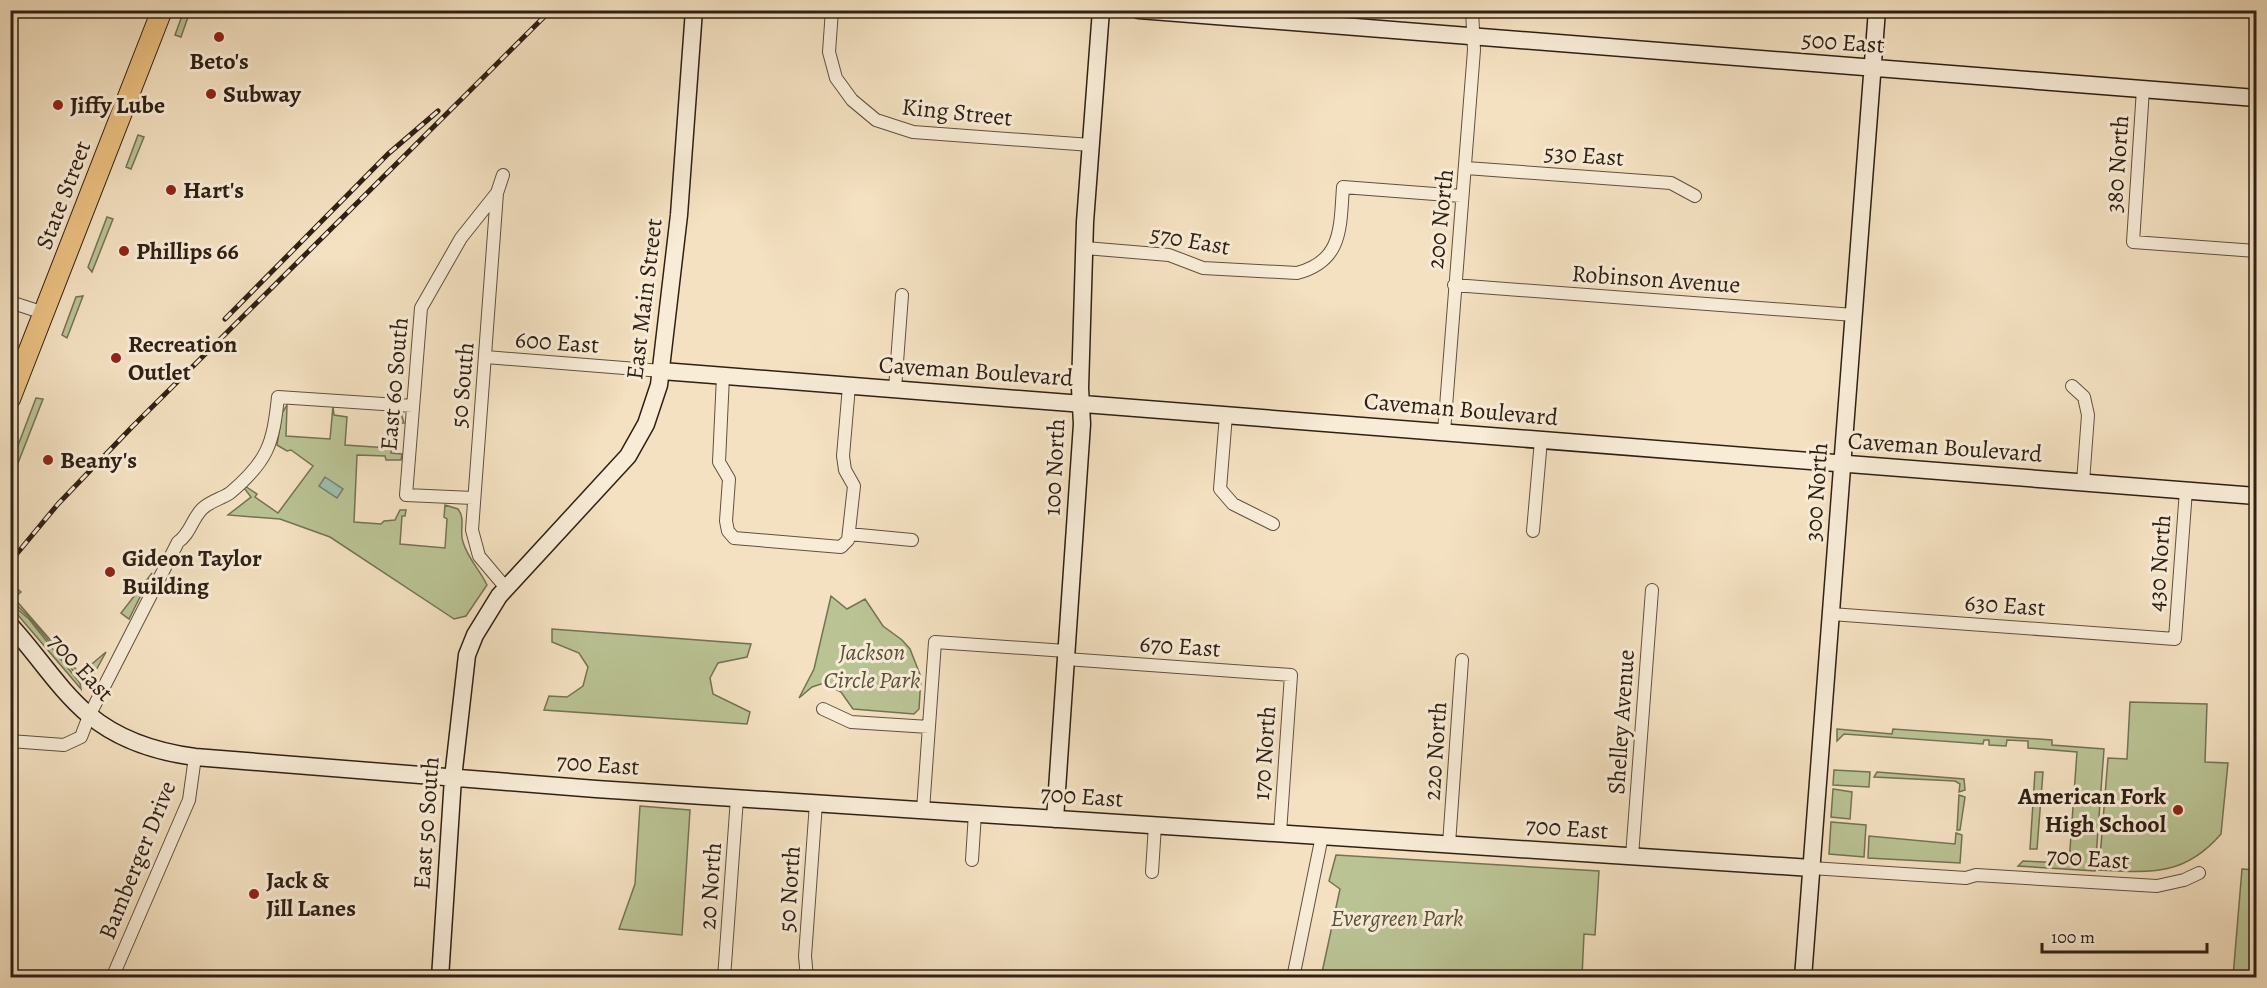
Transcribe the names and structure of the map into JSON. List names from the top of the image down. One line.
{"streets":{"main road":["State Street"],"street":["500 East","King Street","530 East","380 North","200 North","570 East","Robinson Avenue","East Main Street","600 East","Caveman Boulevard","East 60 South","50 South","100 North","300 North","430 North","630 East","670 East","700 East","Shelley Avenue","220 North","170 North","East 50 South","Bamberger Drive","20 North","50 North"]},"crossings":[["500 East","380 North"],["500 East","200 North"],["500 East","300 North"],["King Street","100 North"],["530 East","200 North"],["200 North","570 East"],["200 North","Robinson Avenue"],["200 North","Caveman Boulevard"],["570 East","100 North"],["Robinson Avenue","300 North"],["East Main Street","600 East"],["East Main Street","Caveman Boulevard"],["East Main Street","50 South"],["East Main Street","East 50 South"],["600 East","Caveman Boulevard"],["600 East","50 South"],["Caveman Boulevard","100 North"],["Caveman Boulevard","300 North"],["Caveman Boulevard","430 North"],["East 60 South","50 South"],["100 North","670 East"],["100 North","700 East"],["300 North","630 East"],["300 North","700 East"],["430 North","630 East"],["670 East","170 North"],["700 East","Shelley Avenue"],["700 East","220 North"],["700 East","170 North"],["700 East","East 50 South"],["700 East","Bamberger Drive"],["700 East","20 North"],["700 East","50 North"]],"parks":["Jackson Circle Park","Evergreen Park"],"places":["Beto's","Subway","Jiffy Lube","Hart's","Phillips 66","Recreation Outlet","Beany's","Gideon Taylor Building","American Fork High School","Jack & Jill Lanes"],"scale_bar":"100 m"}
